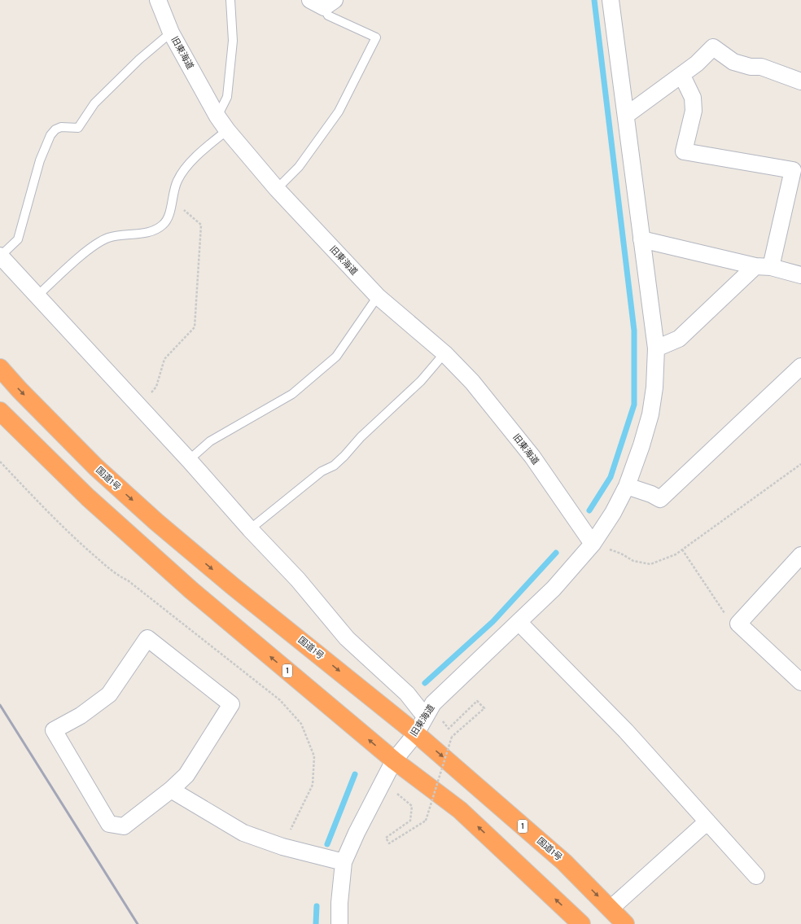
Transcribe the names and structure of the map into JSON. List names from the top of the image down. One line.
{"streets":{"highway":["国道1号","1"],"street":["旧東海道"]},"crossings":[["旧東海道","国道1号"],["旧東海道","1"]]}
